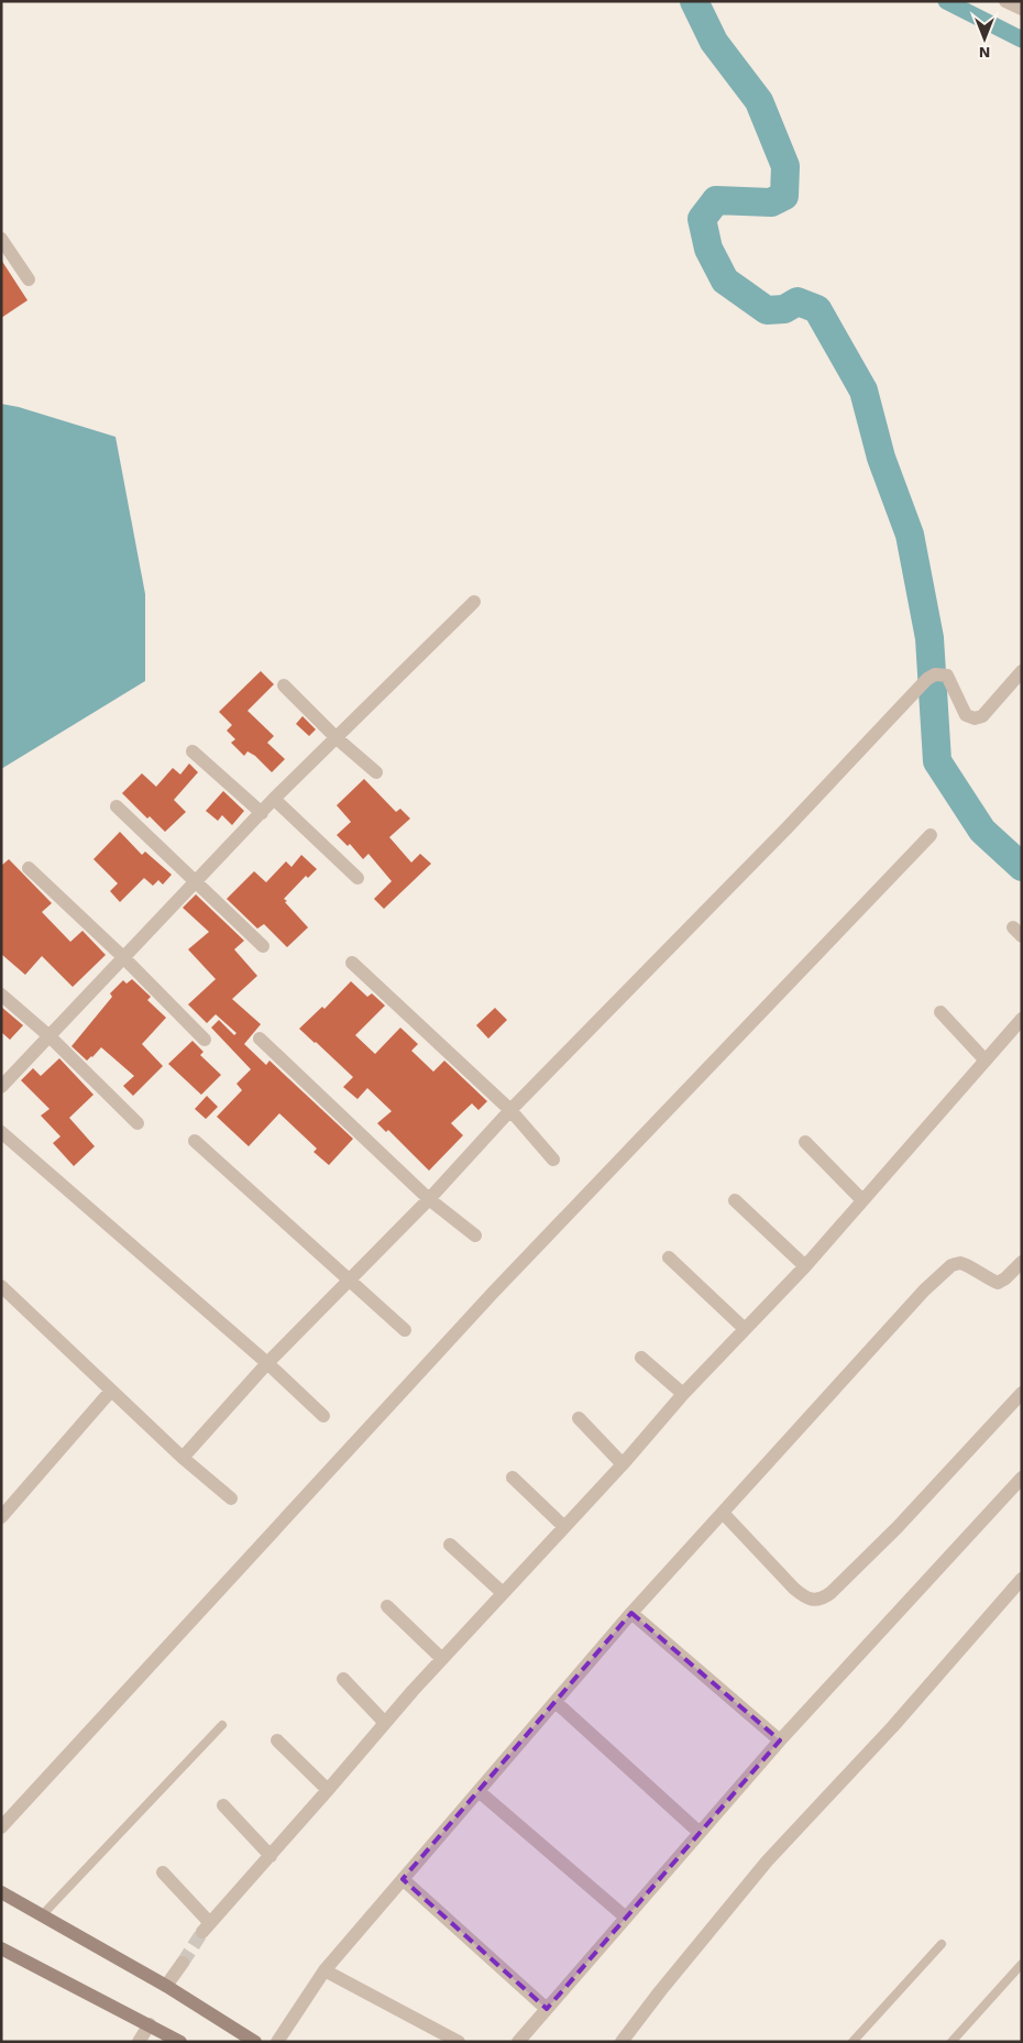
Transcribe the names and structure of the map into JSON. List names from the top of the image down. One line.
{"north":"bottom"}
